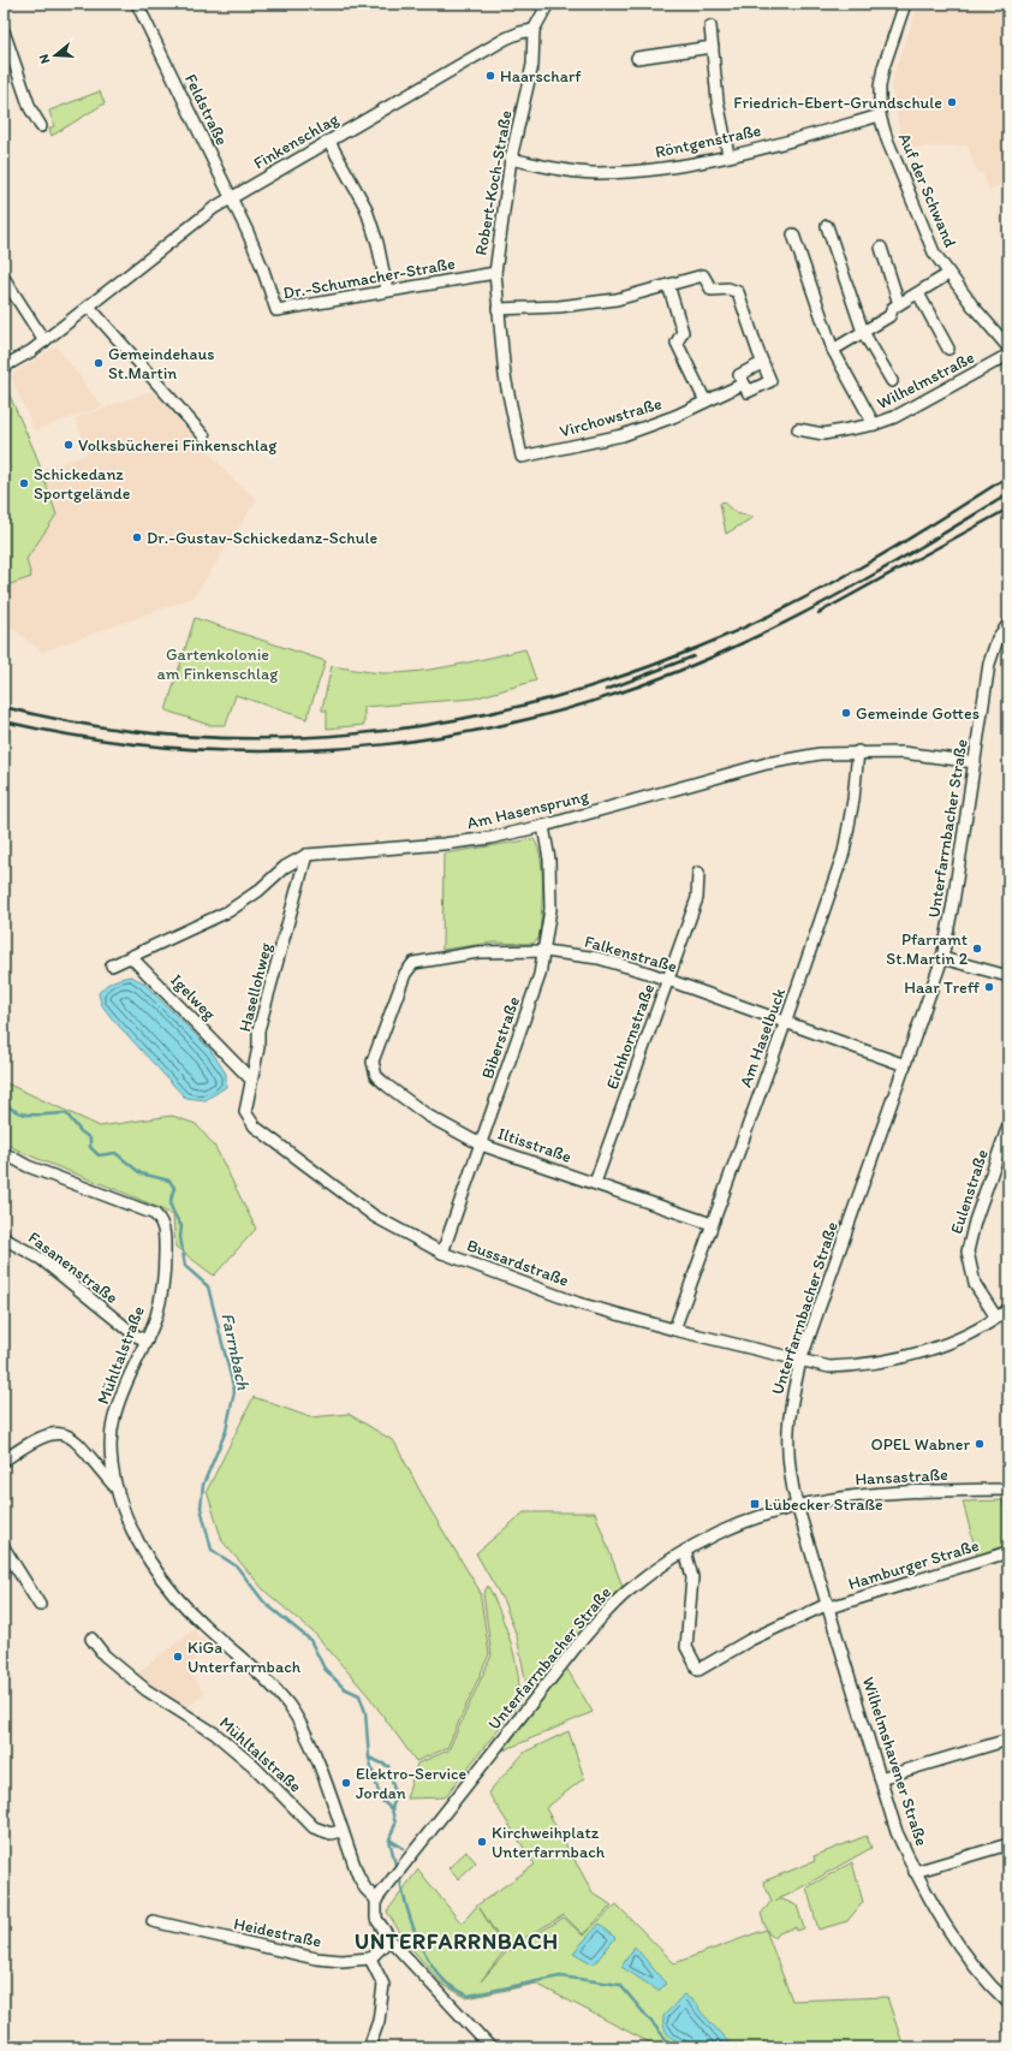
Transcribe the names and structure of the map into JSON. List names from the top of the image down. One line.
{"streets":{"street":["Feldstraße","Finkenschlag","Röntgenstraße","Robert-Koch-Straße","Auf der Schwand","Dr.-Schumacher-Straße","Wilhelmstraße","Virchowstraße","Am Hasensprung","Unterfarrnbacher Straße","Falkenstraße","Hasellohweg","Igelweg","Eichhornstraße","Biberstraße","Am Haselbuck","Iltisstraße","Eulenstraße","Bussardstraße","Fasanenstraße","Mühltalstraße","Hansastraße","Hamburger Straße","Wilhelmshavener Straße","Heidestraße"]},"crossings":[["Feldstraße","Finkenschlag"],["Feldstraße","Dr.-Schumacher-Straße"],["Finkenschlag","Robert-Koch-Straße"],["Röntgenstraße","Robert-Koch-Straße"],["Röntgenstraße","Auf der Schwand"],["Robert-Koch-Straße","Dr.-Schumacher-Straße"],["Robert-Koch-Straße","Virchowstraße"],["Am Hasensprung","Unterfarrnbacher Straße"],["Am Hasensprung","Hasellohweg"],["Am Hasensprung","Igelweg"],["Am Hasensprung","Biberstraße"],["Am Hasensprung","Am Haselbuck"],["Unterfarrnbacher Straße","Falkenstraße"],["Unterfarrnbacher Straße","Bussardstraße"],["Unterfarrnbacher Straße","Mühltalstraße"],["Unterfarrnbacher Straße","Hansastraße"],["Unterfarrnbacher Straße","Hamburger Straße"],["Unterfarrnbacher Straße","Wilhelmshavener Straße"],["Falkenstraße","Eichhornstraße"],["Falkenstraße","Biberstraße"],["Falkenstraße","Am Haselbuck"],["Falkenstraße","Iltisstraße"],["Hasellohweg","Igelweg"],["Hasellohweg","Bussardstraße"],["Eichhornstraße","Iltisstraße"],["Biberstraße","Iltisstraße"],["Biberstraße","Bussardstraße"],["Am Haselbuck","Iltisstraße"],["Am Haselbuck","Bussardstraße"],["Eulenstraße","Bussardstraße"],["Fasanenstraße","Mühltalstraße"],["Hansastraße","Wilhelmshavener Straße"],["Hamburger Straße","Wilhelmshavener Straße"]],"districts":["UNTERFARRNBACH"],"water":["Farrnbach"],"parks":["Gartenkolonie am Finkenschlag"],"places":{"other":["Haarscharf","Friedrich-Ebert-Grundschule","Gemeindehaus St.Martin","Volksbücherei Finkenschlag","Schickedanz Sportgelände","Dr.-Gustav-Schickedanz-Schule","Gemeinde Gottes","Pfarramt St.Martin 2","Haar Treff","OPEL Wabner","KiGa Unterfarrnbach","Elektro-Service Jordan","Kirchweihplatz Unterfarrnbach"],"transit":["Lübecker Straße"]},"north":"left"}
